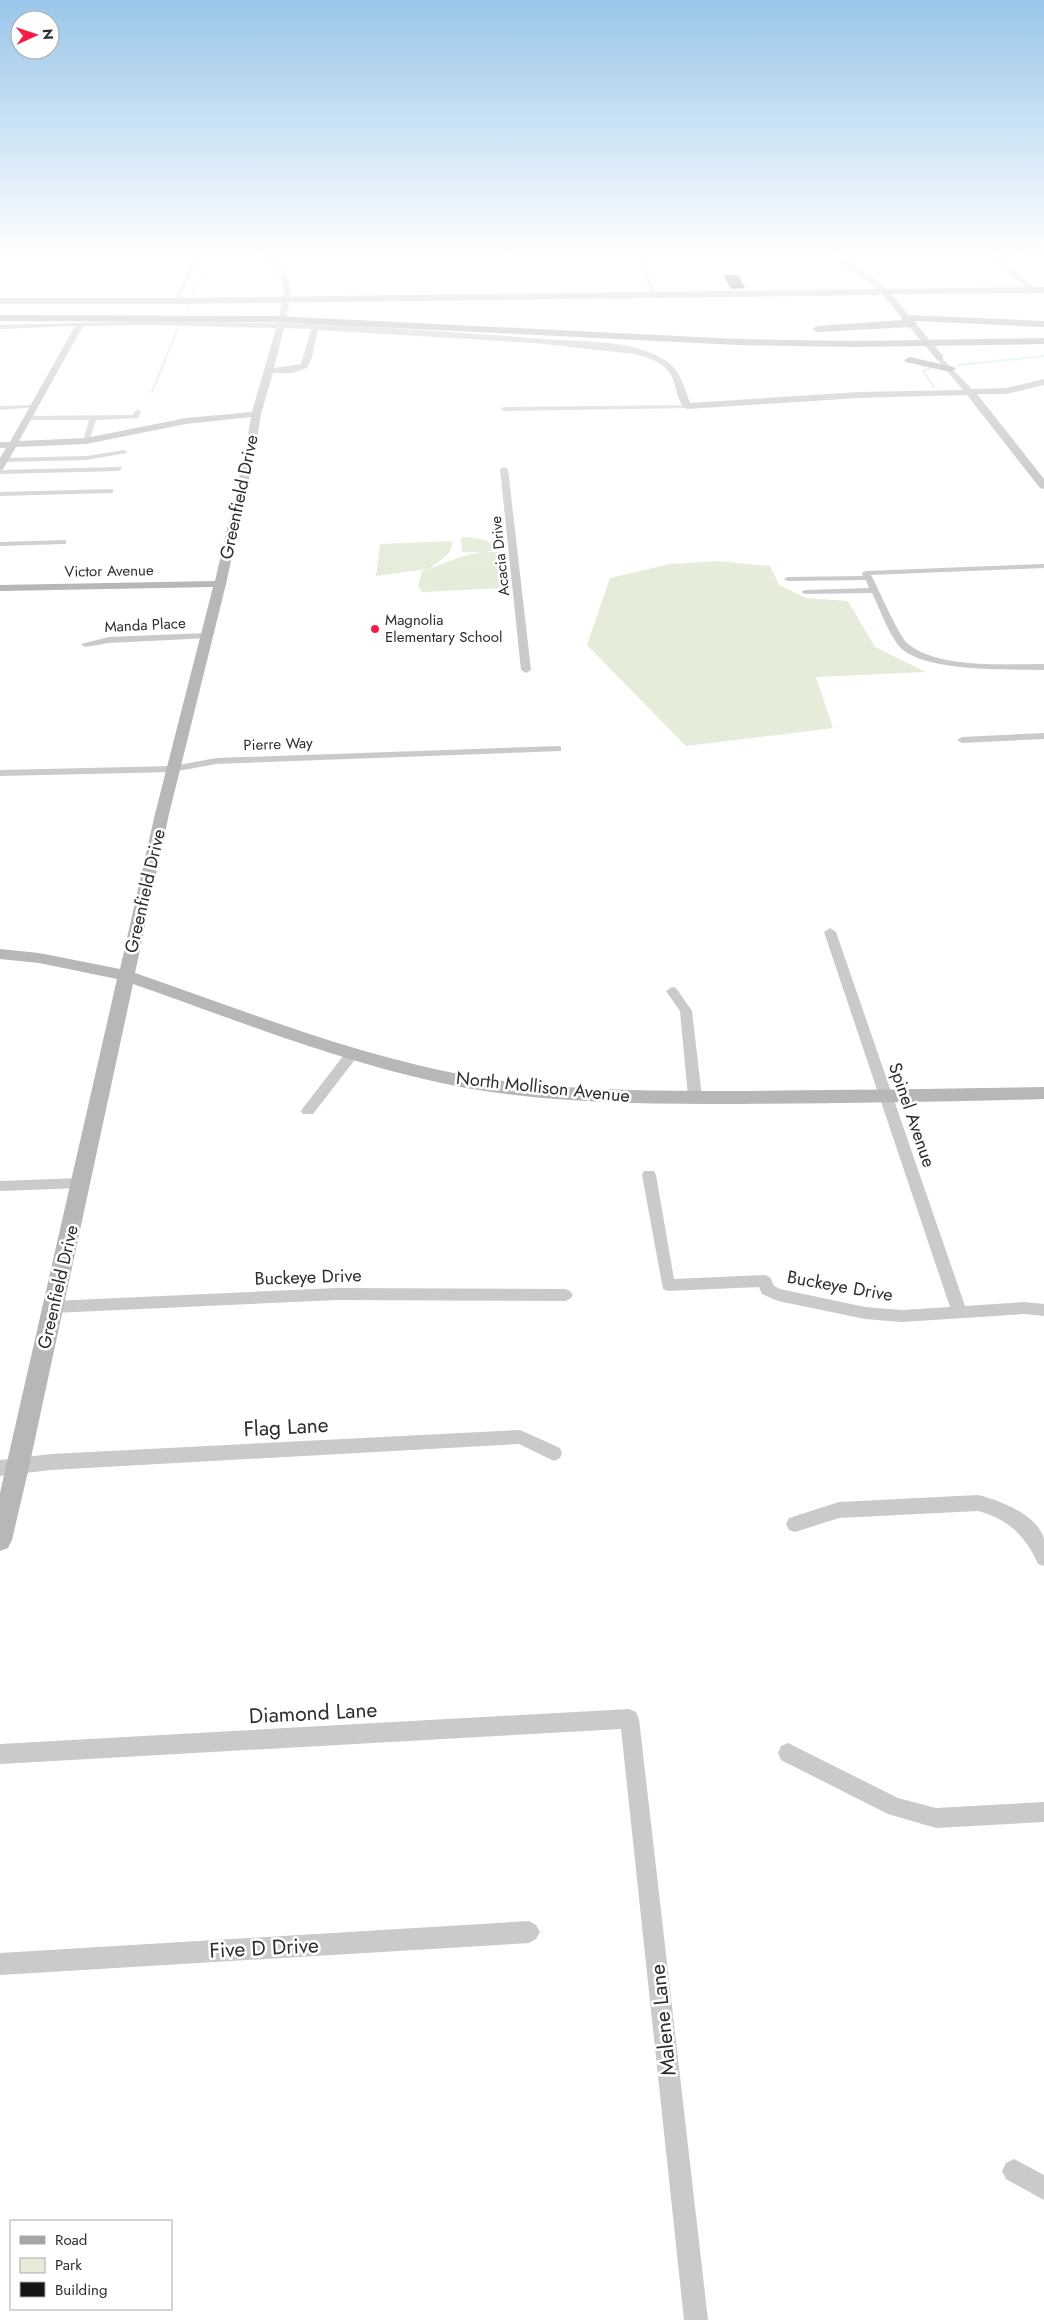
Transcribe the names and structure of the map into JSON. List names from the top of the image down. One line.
{"streets":{"main road":["Greenfield Drive","Victor Avenue","North Mollison Avenue"],"street":["Acacia Drive","Manda Place","Pierre Way","Spinel Avenue","Buckeye Drive","Flag Lane","Diamond Lane","Five D Drive","Malene Lane"]},"crossings":[["Greenfield Drive","Victor Avenue"],["Greenfield Drive","Manda Place"],["Greenfield Drive","Pierre Way"],["Greenfield Drive","North Mollison Avenue"],["Greenfield Drive","Buckeye Drive"],["Greenfield Drive","Flag Lane"],["North Mollison Avenue","Spinel Avenue"],["Spinel Avenue","Buckeye Drive"],["Diamond Lane","Malene Lane"]],"places":["Magnolia Elementary School"],"legend":["Road","Park","Building"],"north":"right"}
